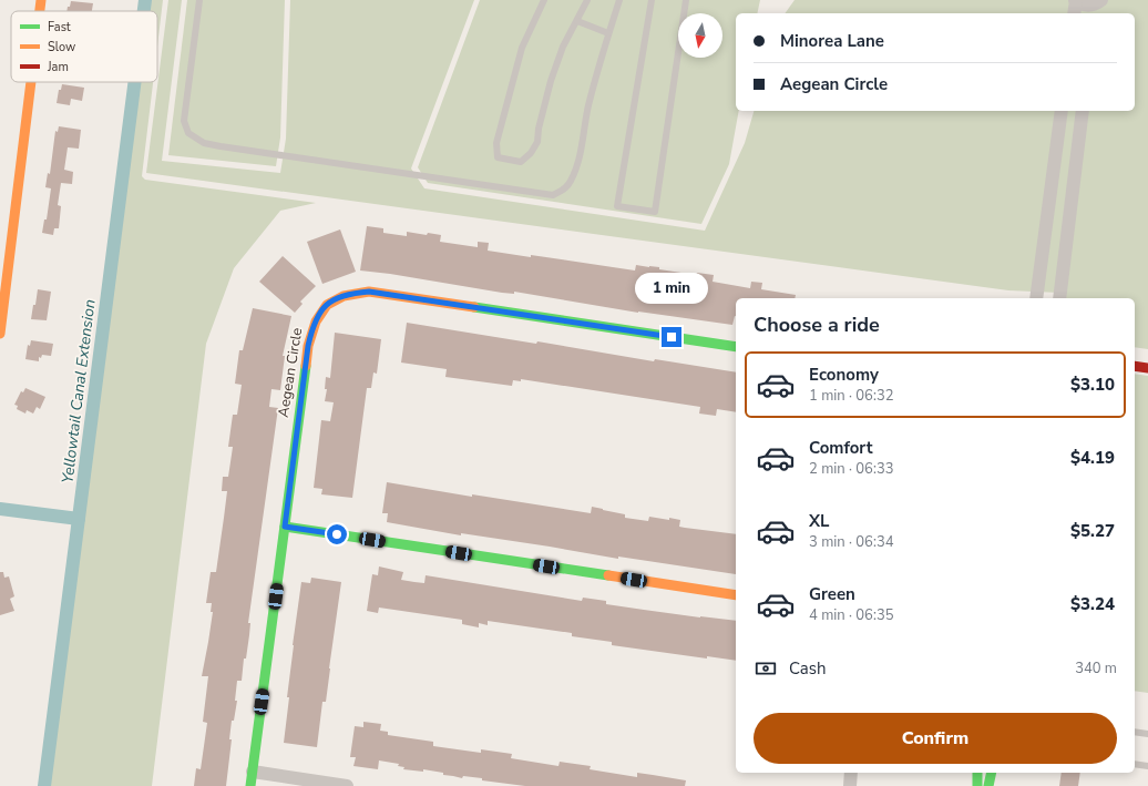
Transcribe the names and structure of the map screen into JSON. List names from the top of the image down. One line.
{"streets":{"street":["Aegean Circle"]},"water":["Yellowtail Canal Extension"],"legend":["Fast","Slow","Jam"],"north":"bottom","page":{"banner":["Minorea Lane","Aegean Circle"],"bubble":"1 min","heading":"Choose a ride","list":[{"name":"Economy","note":"1 min · 06:32","value":"$3.10"},{"name":"Comfort","note":"2 min · 06:33","value":"$4.19"},{"name":"XL","note":"3 min · 06:34","value":"$5.27"},{"name":"Green","note":"4 min · 06:35","value":"$3.24"}],"pay":["Cash","340 m"],"buttons":"Confirm"}}
